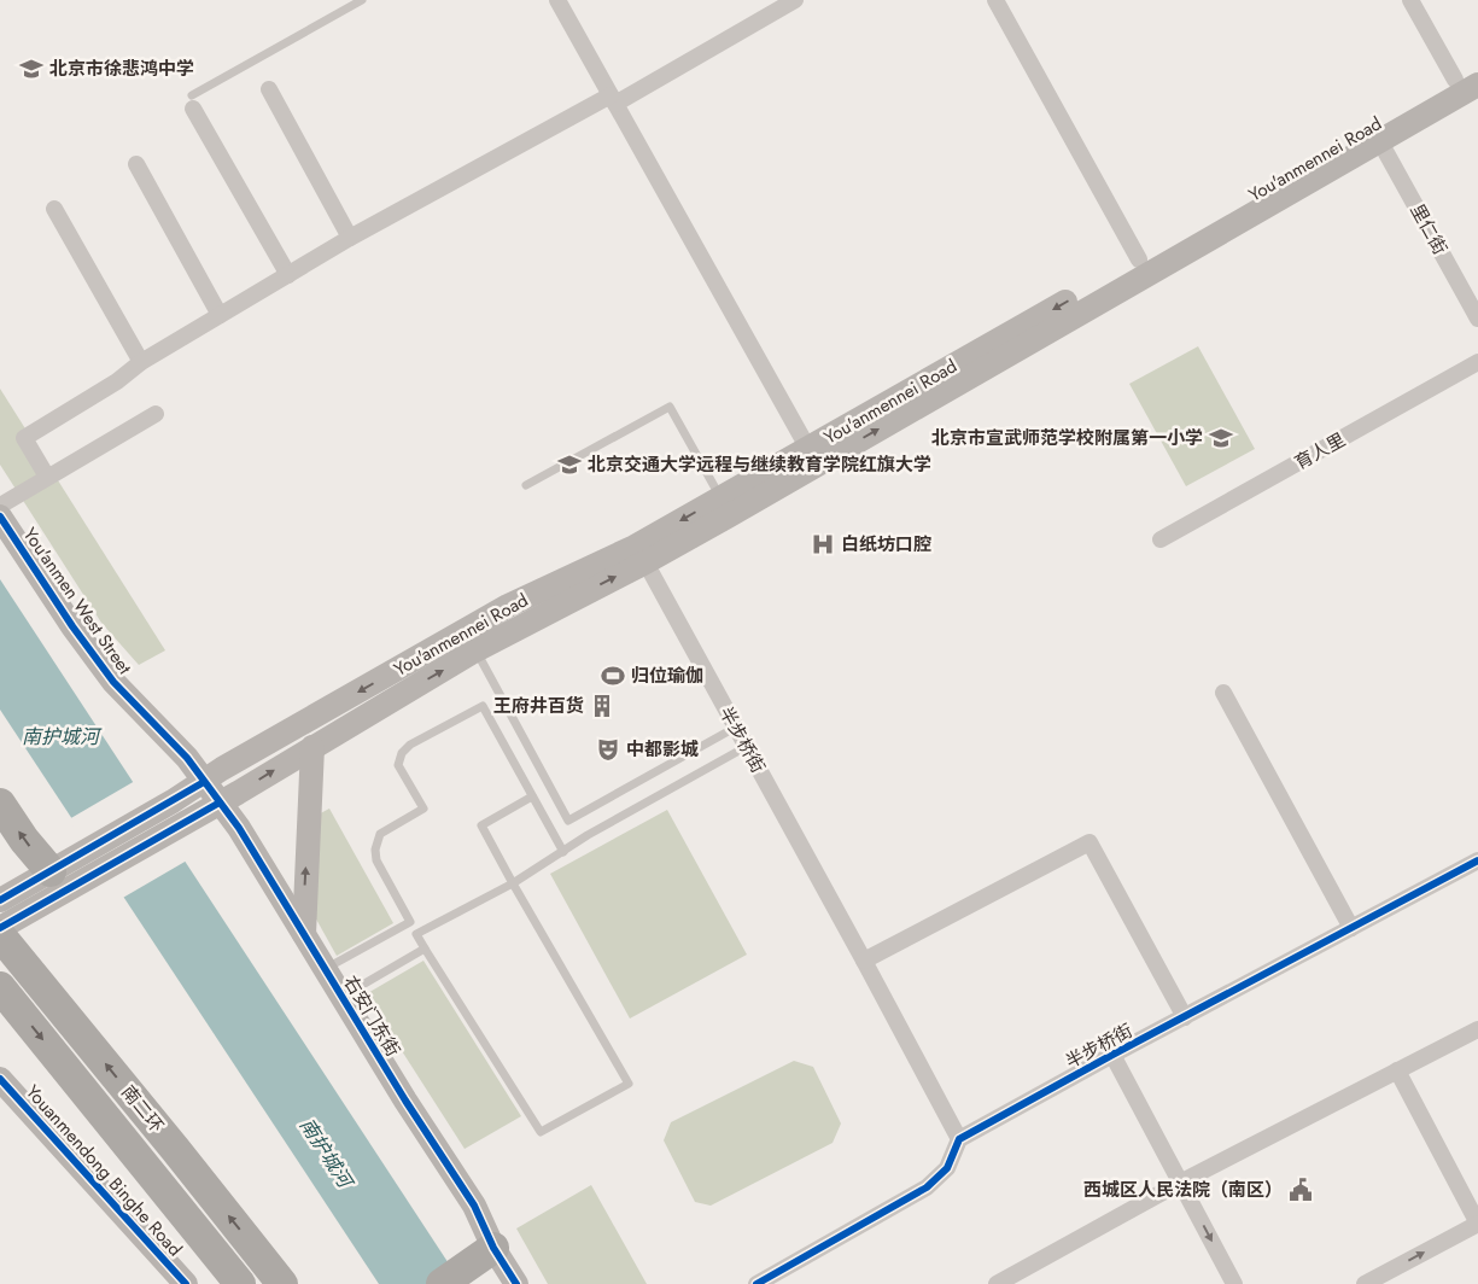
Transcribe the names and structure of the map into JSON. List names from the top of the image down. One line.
{"streets":{"highway":["南二环"],"main road":["You'anmennei Road","You'anmen West Street","右安门东街","Youanmendong Binghe Road"],"street":["里仁街","育人里","半步桥街"]},"crossings":[["You'anmennei Road","里仁街"],["You'anmennei Road","You'anmen West Street"],["You'anmennei Road","半步桥街"],["You'anmennei Road","右安门东街"],["You'anmen West Street","右安门东街"]],"water":["南护城河"],"places":{"school or university":["北京市徐悲鸿中学","北京市宣武师范学校附属第一小学","北京交通大学远程与继续教育学院红旗大学"],"hospital":["白纸坊口腔"],"sports":["归位瑜伽"],"building":["王府井百货"],"theatre":["中都影城"],"public building":["西城区人民法院（南区）"]}}
